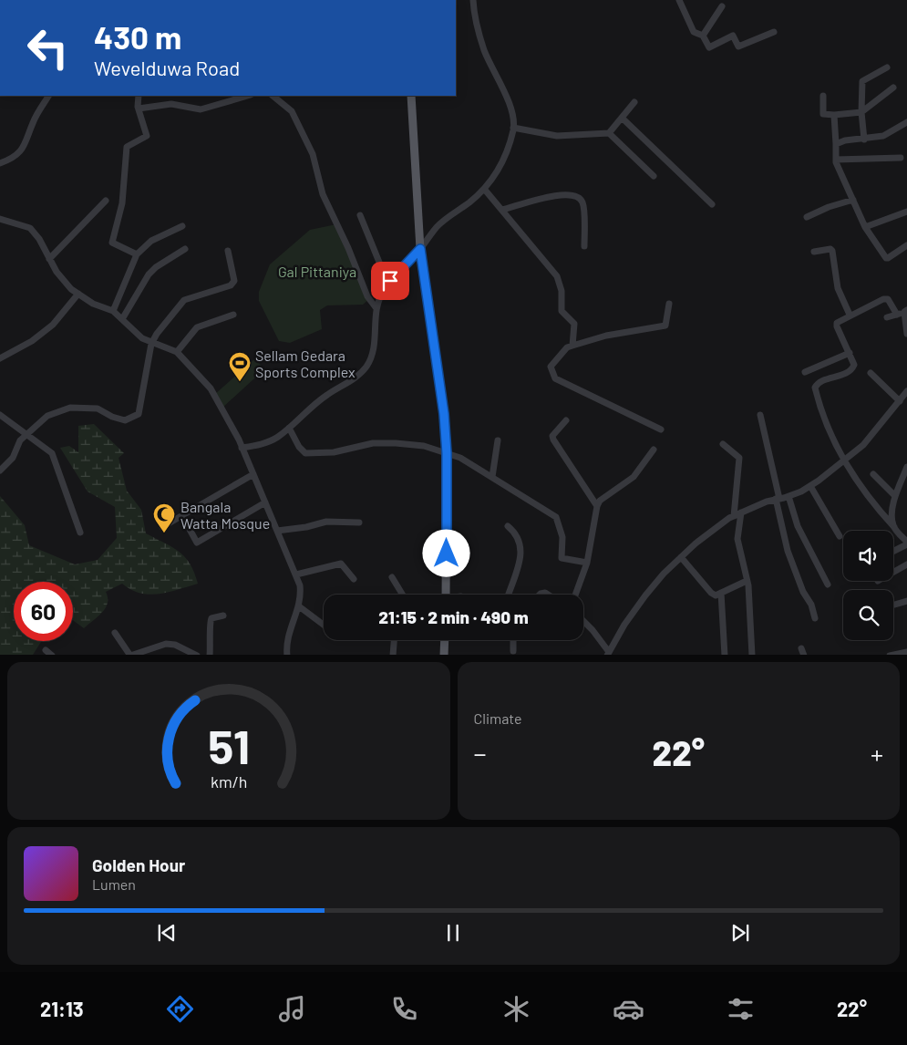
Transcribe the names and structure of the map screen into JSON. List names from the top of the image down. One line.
{"parks":["Gal Pittaniya"],"places":{"sports":["Sellam Gedara Sports Complex"],"mosque":["Bangala Watta Mosque"]},"page":{"turn":["430 m","Wevelduwa Road"],"limit":"60","trip":"21:15 · 2 min · 490 m","tile":"Climate","heat":["−","22°","+"],"song":["Golden Hour","Lumen"],"tabs":["21:13","22°"],"gauge":["51","km/h"]}}
